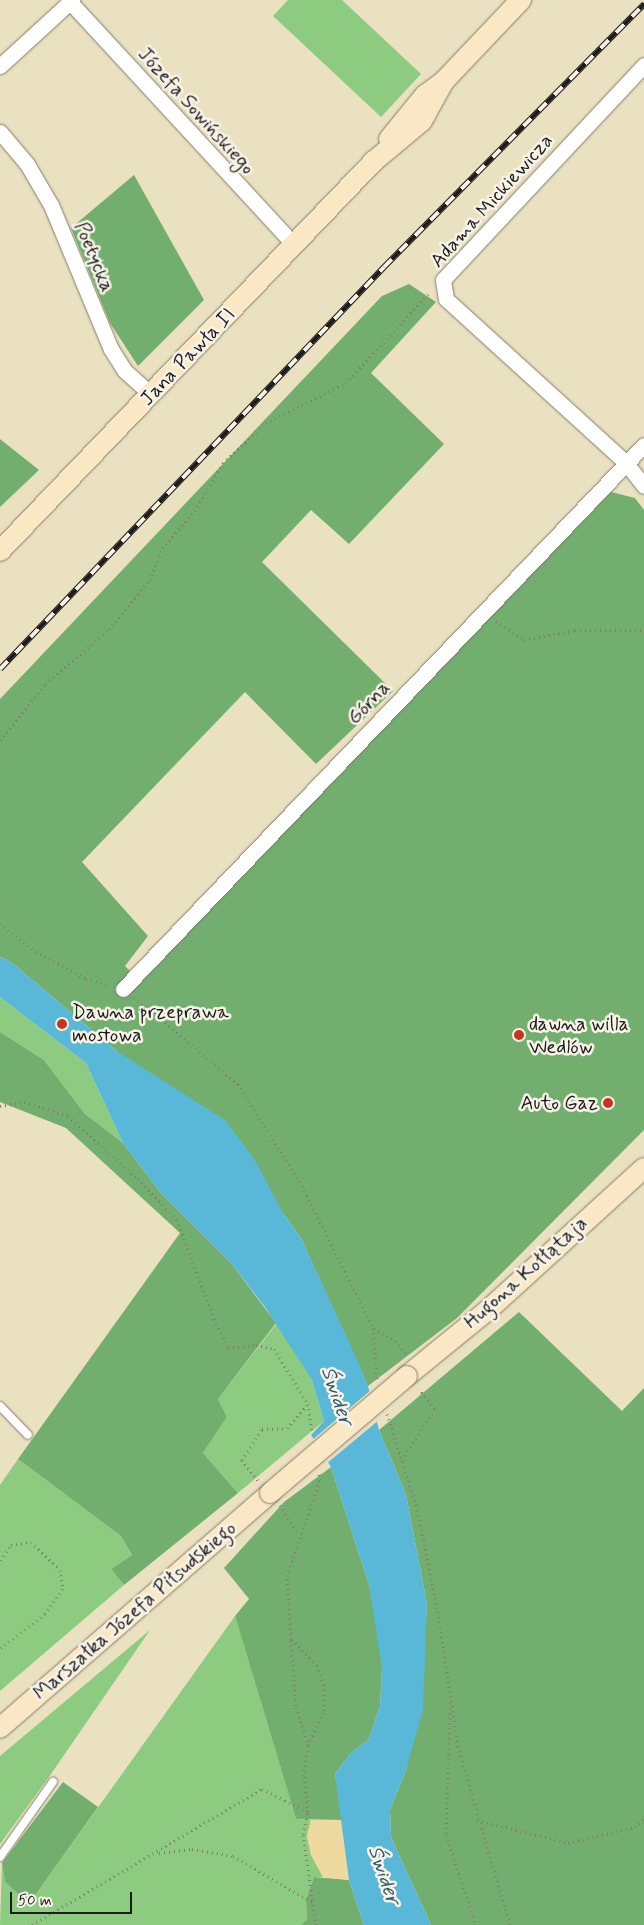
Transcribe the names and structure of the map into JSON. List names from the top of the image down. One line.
{"streets":{"main road":["Jana Pawła II","Hugona Kołłątaja","Marszałka Józefa Piłsudskiego"],"street":["Józefa Sowińskiego","Adama Mickiewicza","Poetycka","Górna"]},"crossings":[["Józefa Sowińskiego","Jana Pawła II"],["Adama Mickiewicza","Górna"],["Poetycka","Jana Pawła II"],["Hugona Kołłątaja","Marszałka Józefa Piłsudskiego"]],"water":["Świder"],"places":["Dawna przeprawa mostowa","dawna willa Wedlów","Auto Gaz"],"scale_bar":"50 m"}
